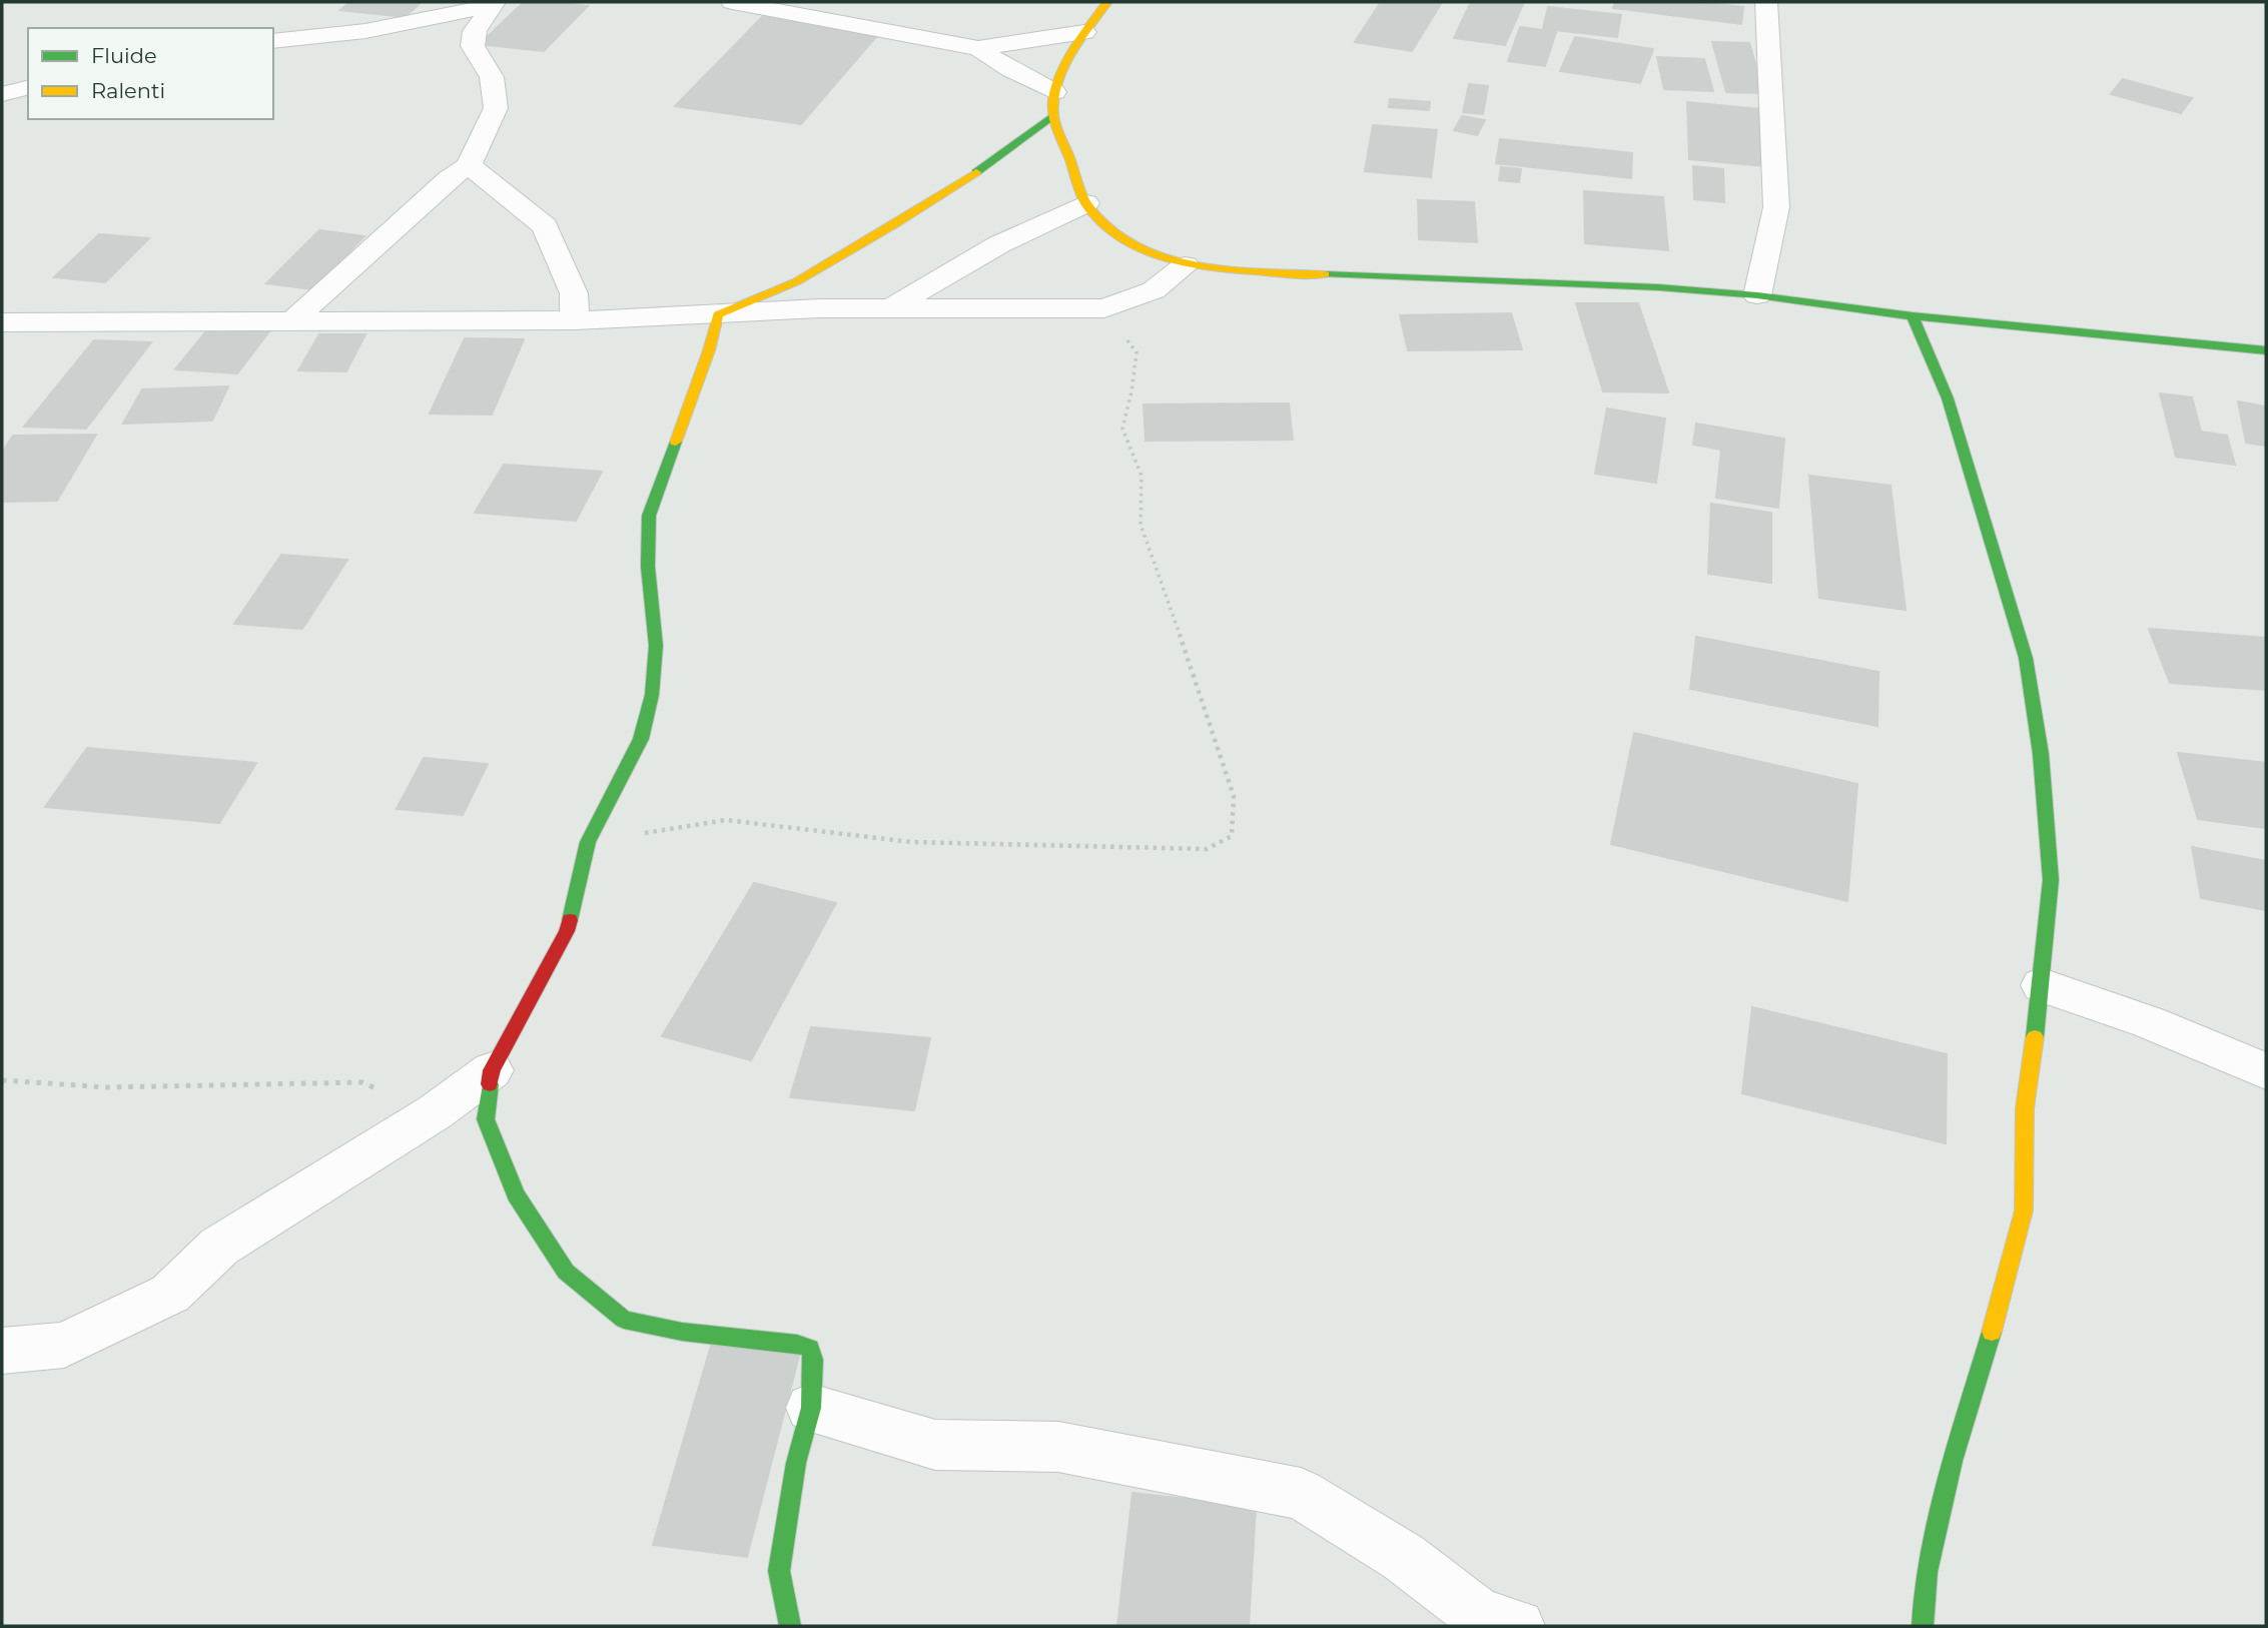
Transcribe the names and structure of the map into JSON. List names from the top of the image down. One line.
{"legend":["Fluide","Ralenti"]}
